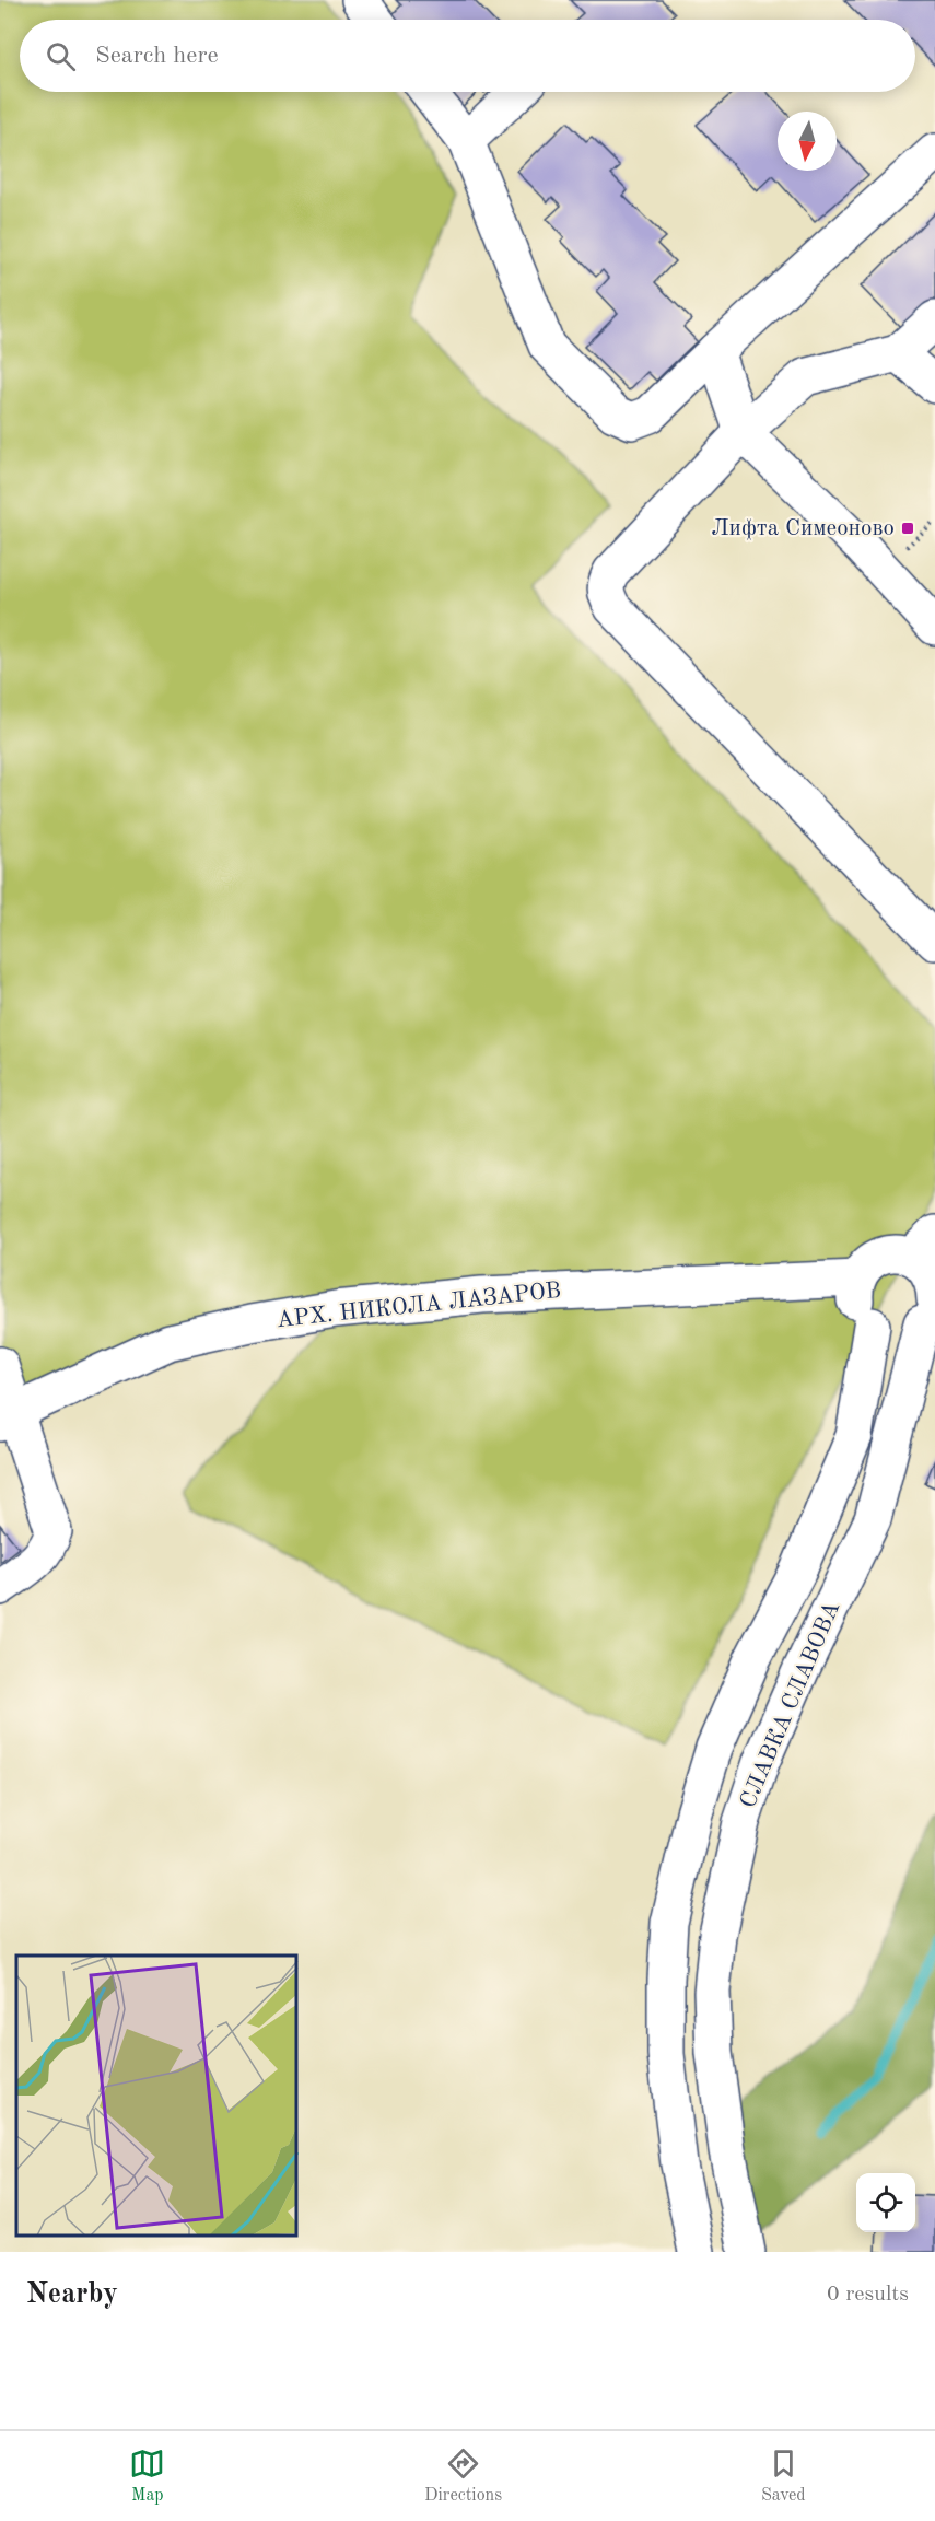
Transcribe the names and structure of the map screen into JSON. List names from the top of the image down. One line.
{"streets":{"street":["АРХ. НИКОЛА ЛАЗАРОВ","СЛАВКА СЛАВОВА"]},"crossings":[["АРХ. НИКОЛА ЛАЗАРОВ","СЛАВКА СЛАВОВА"]],"places":{"transit":["Лифта Симеоново"]},"north":"bottom","page":{"search":"Search here","heading":["Nearby","0 results"],"nav":["Map","Directions","Saved"]}}
